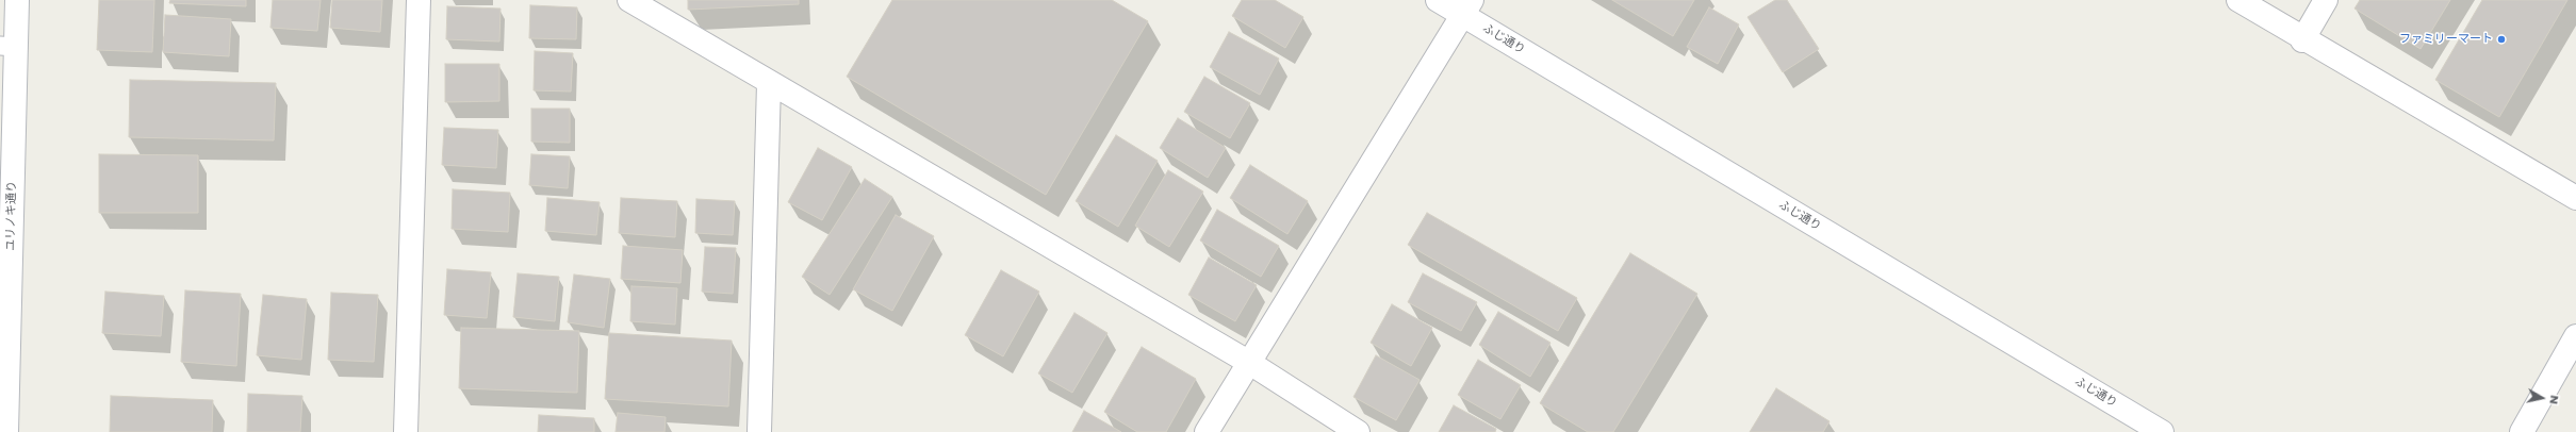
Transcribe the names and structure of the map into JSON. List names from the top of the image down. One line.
{"streets":{"street":["ふじ通り","ユリノキ通り"]},"places":["ファミリーマート"],"north":"right"}
